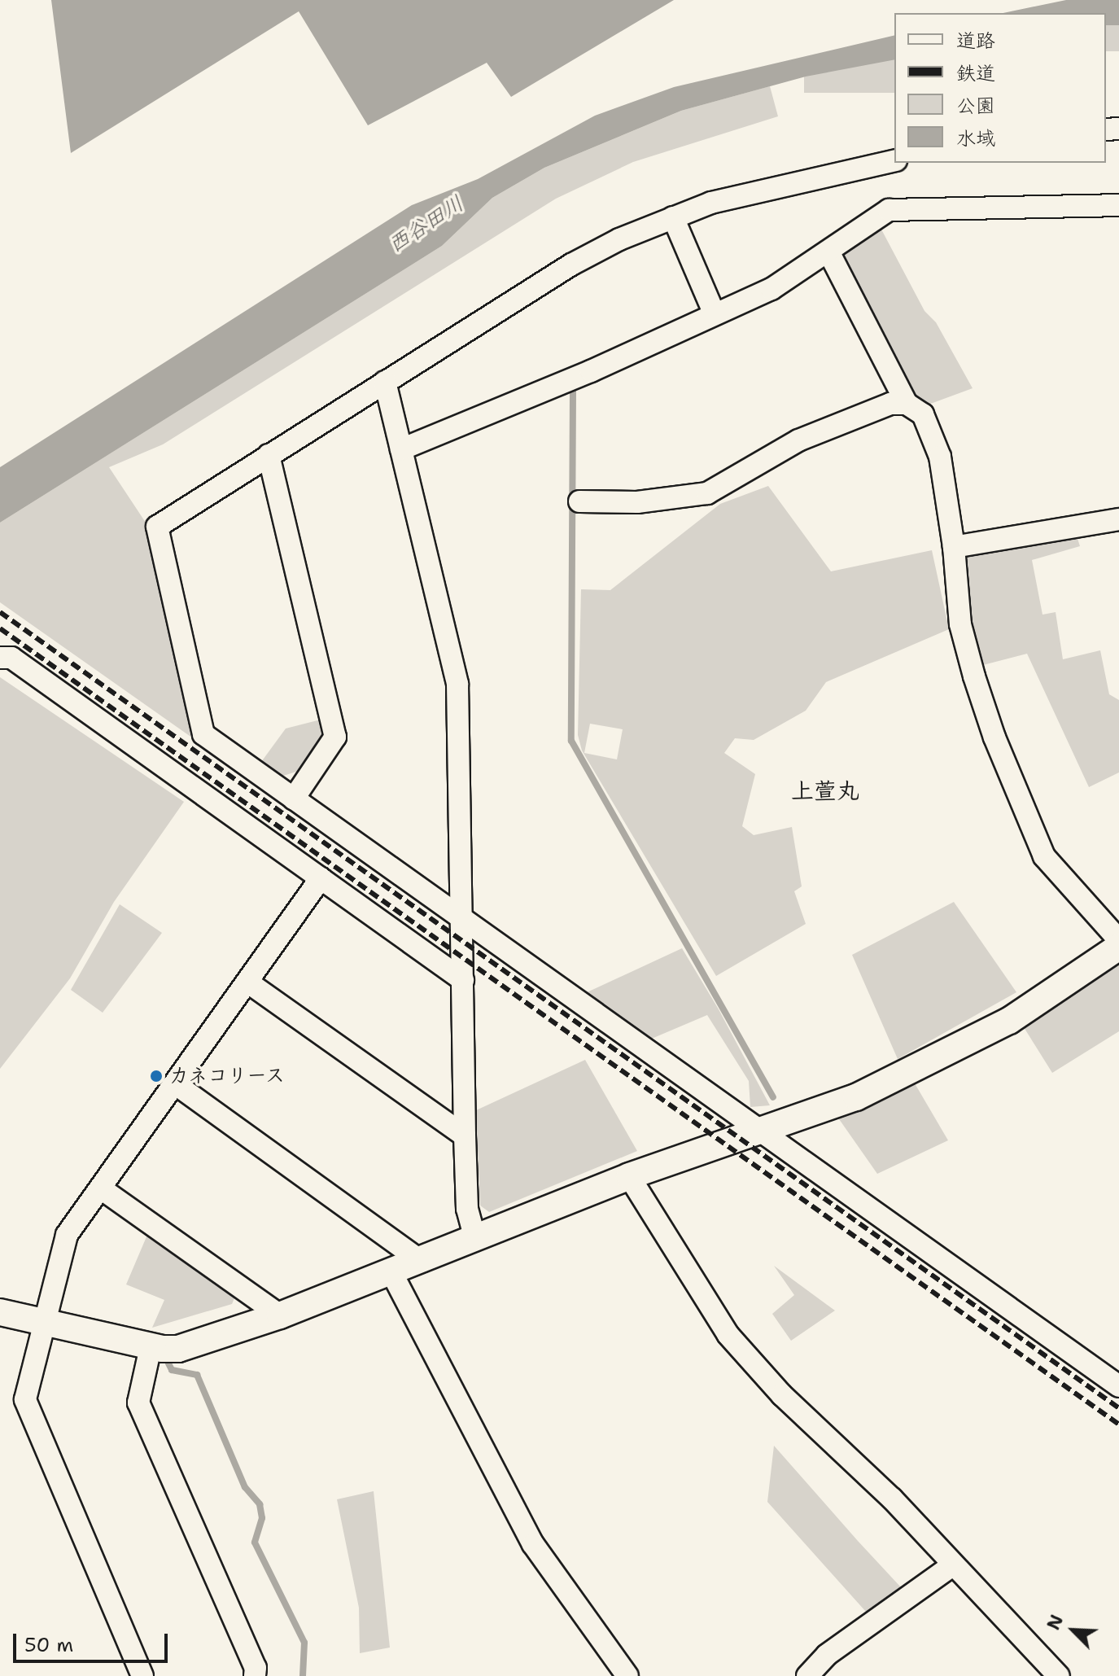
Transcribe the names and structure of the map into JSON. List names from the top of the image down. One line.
{"districts":["上萱丸"],"water":["西谷田川"],"places":["カネコリース"],"legend":["道路","鉄道","公園","水域"],"scale_bar":"50 m","north":"top left"}
